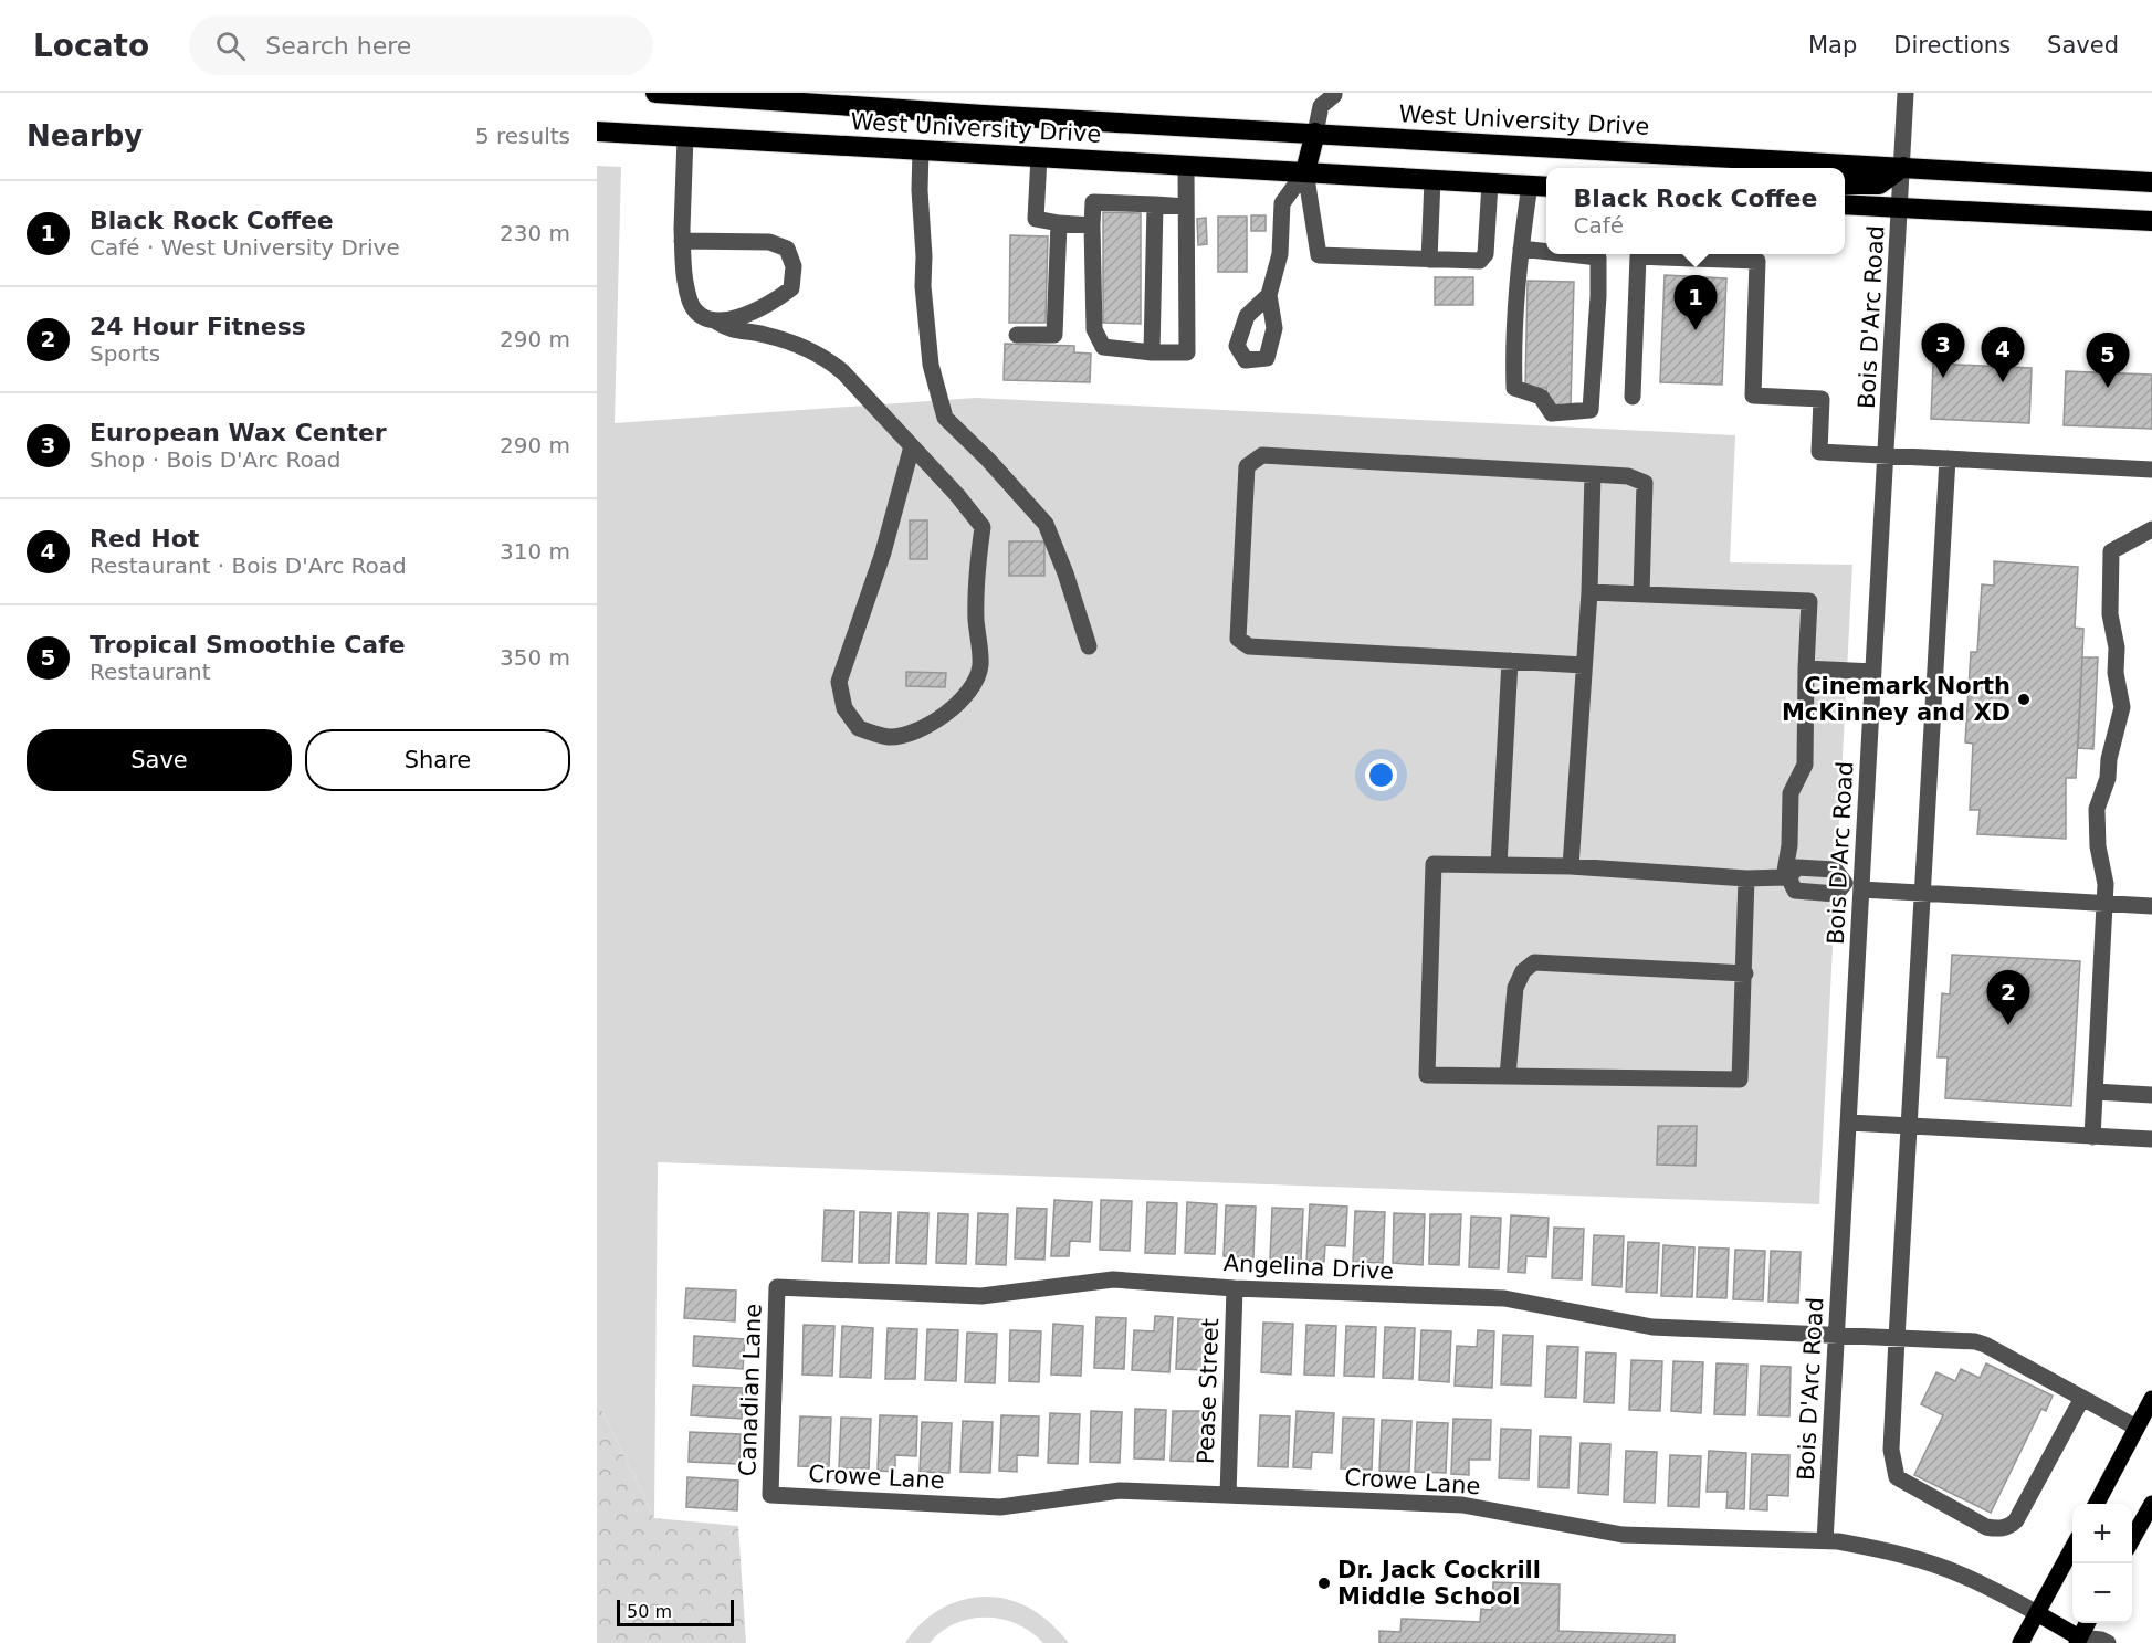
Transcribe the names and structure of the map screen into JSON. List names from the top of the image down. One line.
{"streets":{"highway":["West University Drive"],"street":["Bois D'Arc Road","Angelina Drive","Canadian Lane","Pease Street","Crowe Lane"]},"crossings":[["West University Drive","Bois D'Arc Road"],["Bois D'Arc Road","Angelina Drive"],["Bois D'Arc Road","Crowe Lane"],["Angelina Drive","Canadian Lane"],["Angelina Drive","Pease Street"],["Canadian Lane","Crowe Lane"],["Pease Street","Crowe Lane"]],"places":["Cinemark North McKinney and XD","Dr. Jack Cockrill Middle School"],"scale_bar":"50 m","page":{"header":"Locato","search":"Search here","nav":["Map","Directions","Saved"],"heading":["Nearby","5 results"],"popup":["Black Rock Coffee","Café"],"list":[{"mark":"1","name":"Black Rock Coffee","note":"Café · West University Drive","value":"230 m"},{"mark":"2","name":"24 Hour Fitness","note":"Sports","value":"290 m"},{"mark":"3","name":"European Wax Center","note":"Shop · Bois D'Arc Road","value":"290 m"},{"mark":"4","name":"Red Hot","note":"Restaurant · Bois D'Arc Road","value":"310 m"},{"mark":"5","name":"Tropical Smoothie Cafe","note":"Restaurant","value":"350 m"}],"pins":["1","3","4","5","2"],"buttons":["Save","Share"],"map_buttons":["+","−"],"scale":"50 m"}}
